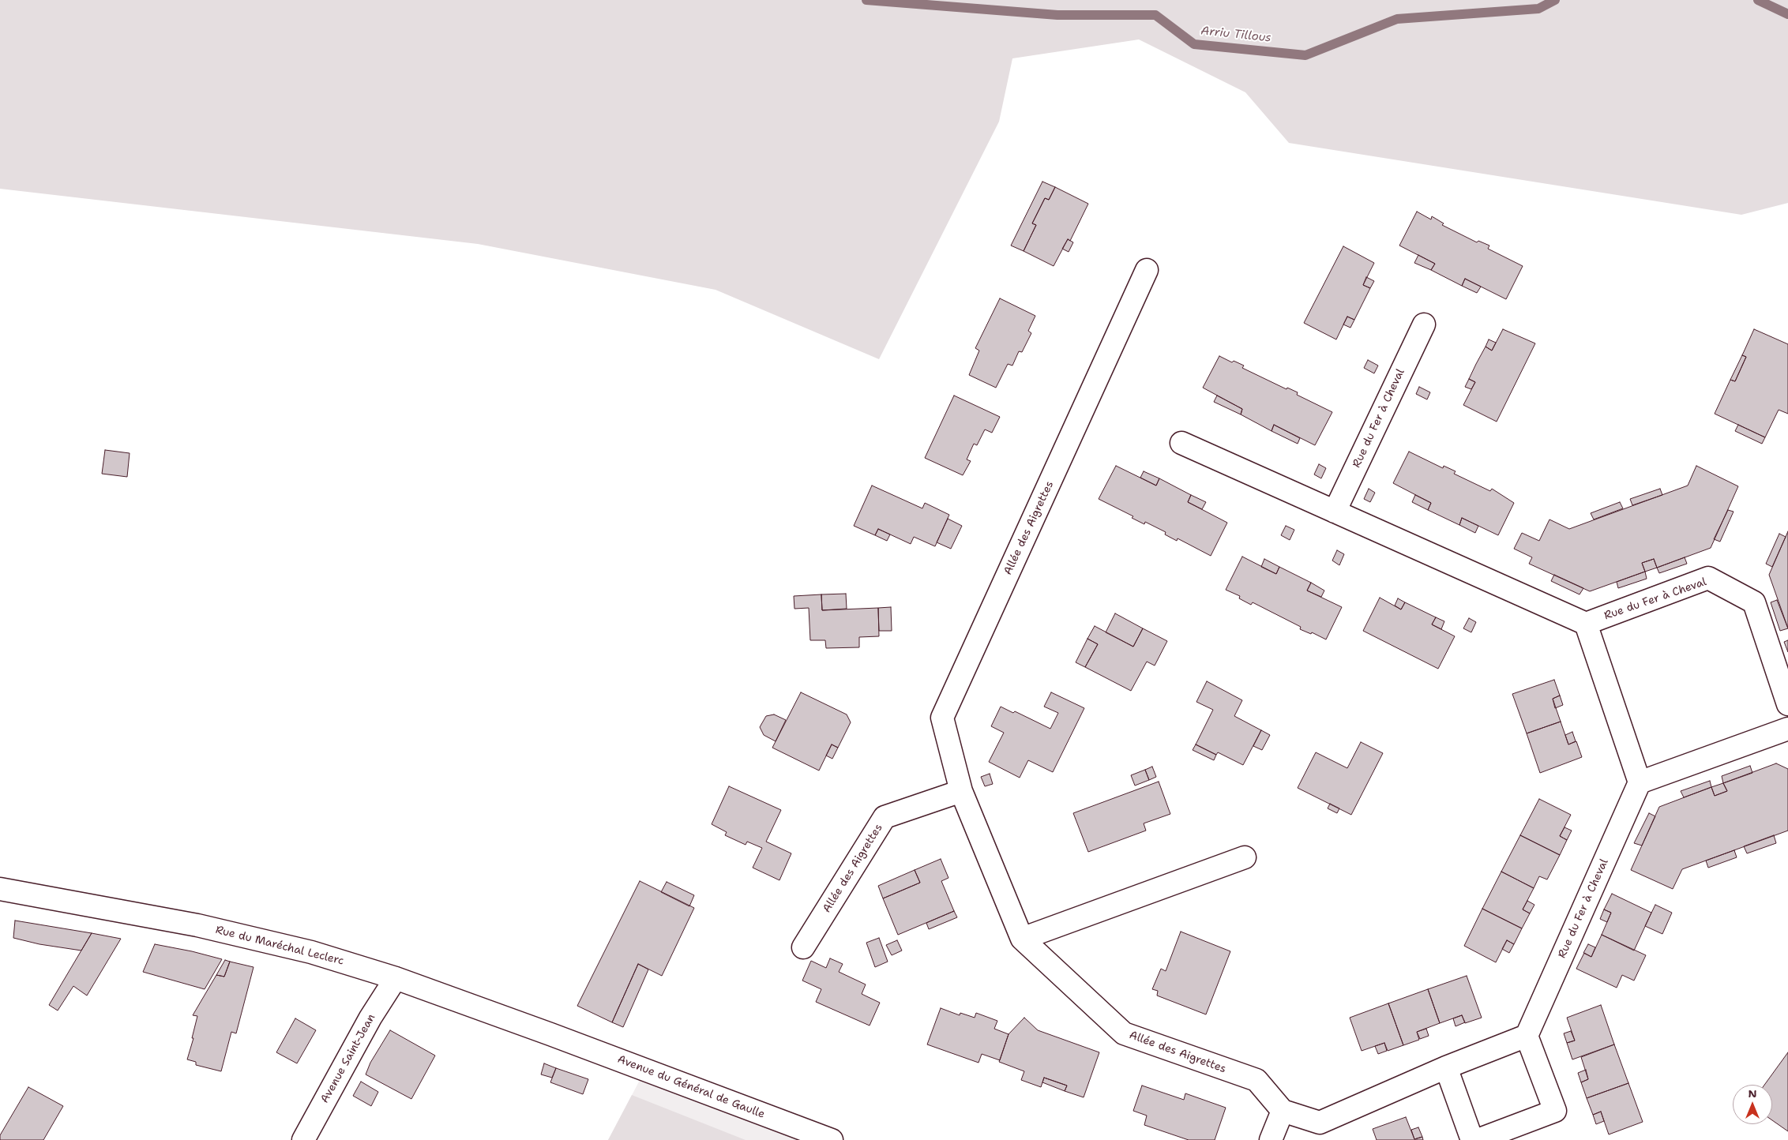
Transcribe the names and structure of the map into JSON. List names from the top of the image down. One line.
{"streets":{"street":["Rue du Fer à Cheval","Allée des Aigrettes","Rue du Maréchal Leclerc","Avenue Saint-Jean","Avenue du Général de Gaulle"]},"crossings":[["Rue du Maréchal Leclerc","Avenue Saint-Jean"],["Rue du Maréchal Leclerc","Avenue du Général de Gaulle"]],"water":["Arriu Tillous"],"north":"top"}
